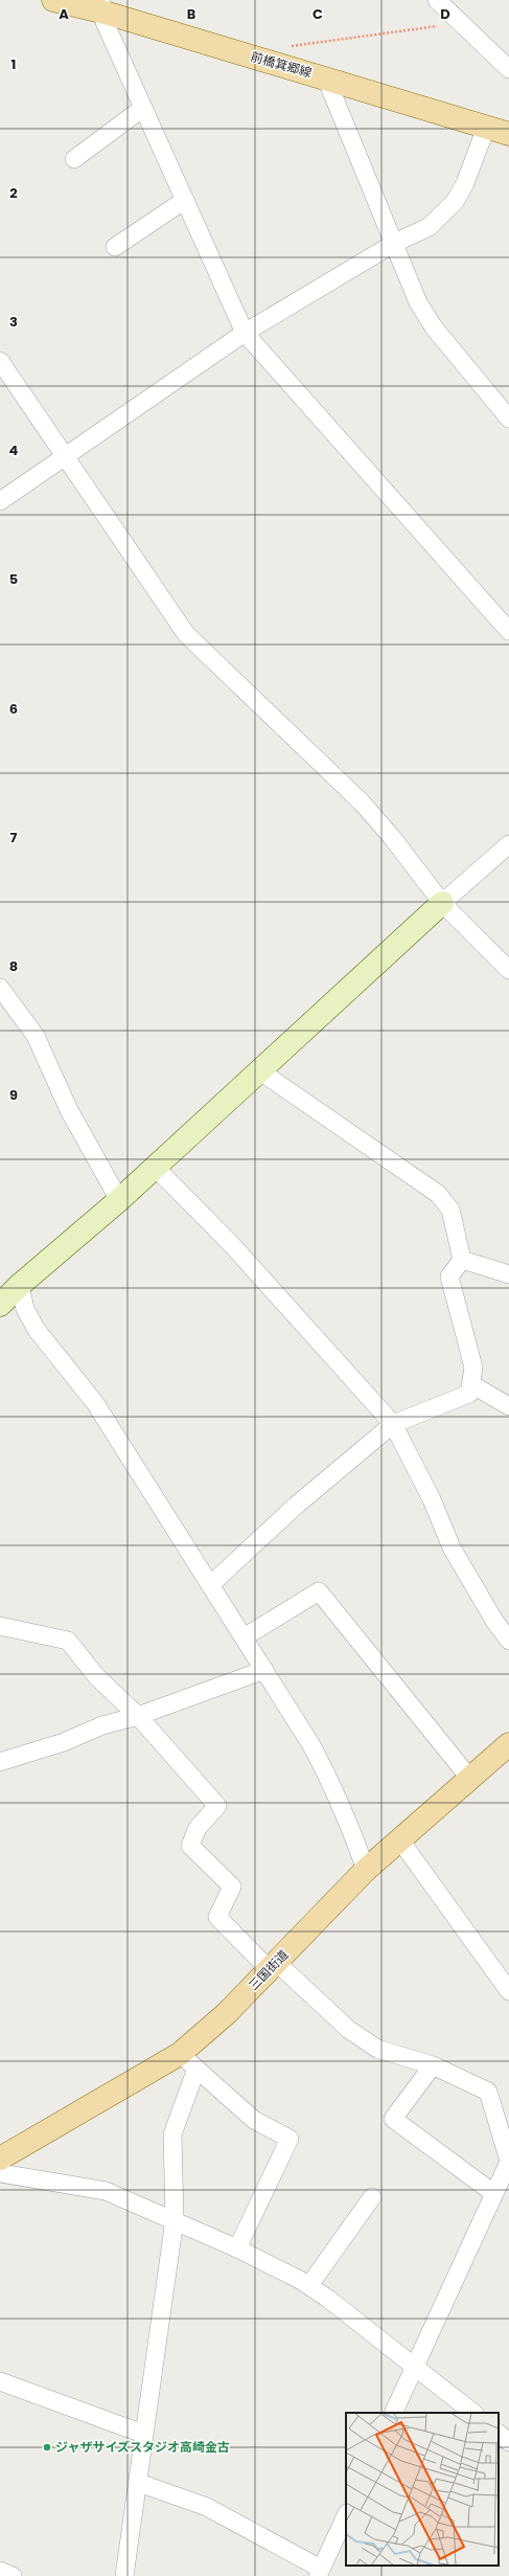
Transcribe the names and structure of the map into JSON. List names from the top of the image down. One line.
{"streets":{"main road":["前橋箕郷線","三国街道"]},"places":["ジャザサイズスタジオ高崎金古"],"grid":{"columns":["A","B","C","D"],"rows":["1","2","3","4","5","6","7","8","9"]}}
